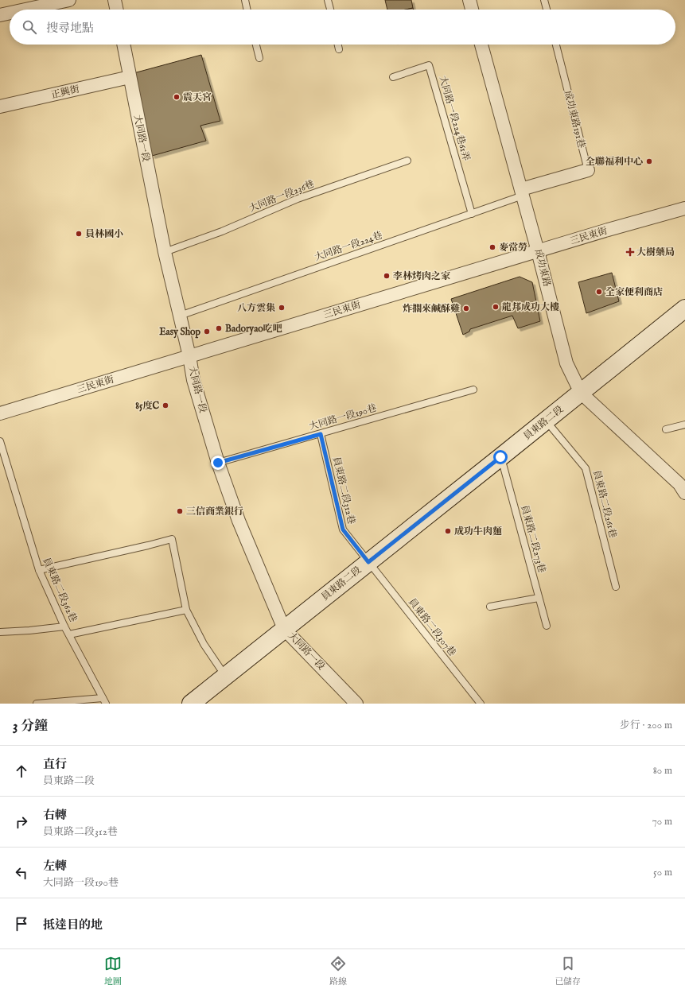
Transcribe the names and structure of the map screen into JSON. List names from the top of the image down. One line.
{"streets":{"street":["正興街","成功東路191巷","大同路一段","三民東街","成功東路","員東路二段"],"lane":["大同路一段224巷61弄","大同路一段236巷","大同路一段224巷","大同路一段190巷","員東路二段312巷","員東路二段261巷","員東路二段273巷","員東路二段362巷","員東路二段307巷"]},"crossings":[["正興街","大同路一段"],["大同路一段224巷61弄","大同路一段224巷"],["成功東路191巷","大同路一段224巷"],["成功東路191巷","成功東路"],["大同路一段","大同路一段236巷"],["大同路一段","三民東街"],["大同路一段","大同路一段224巷"],["大同路一段","大同路一段190巷"],["大同路一段","員東路二段"],["三民東街","成功東路"],["大同路一段224巷","成功東路"],["成功東路","員東路二段"],["大同路一段190巷","員東路二段312巷"],["員東路二段","員東路二段312巷"],["員東路二段","員東路二段261巷"],["員東路二段","員東路二段273巷"],["員東路二段","員東路二段307巷"],["員東路二段312巷","員東路二段307巷"]],"places":{"other":["震天宮","全聯福利中心","員林國小","麥當勞","李林烤肉之家","全家便利商店","龍邦成功大樓","八方雲集","炸擱來鹹酥雞","Badoryao吃吧","Easy Shop","85度C","三信商業銀行","成功牛肉麵"],"health":["大樹藥局"]},"page":{"search":"搜尋地點","heading":["3 分鐘","步行 · 200 m"],"list":[["直行","員東路二段","80 m"],["右轉","員東路二段312巷","70 m"],["左轉","大同路一段190巷","50 m"],"抵達目的地"],"nav":["地圖","路線","已儲存"]}}
